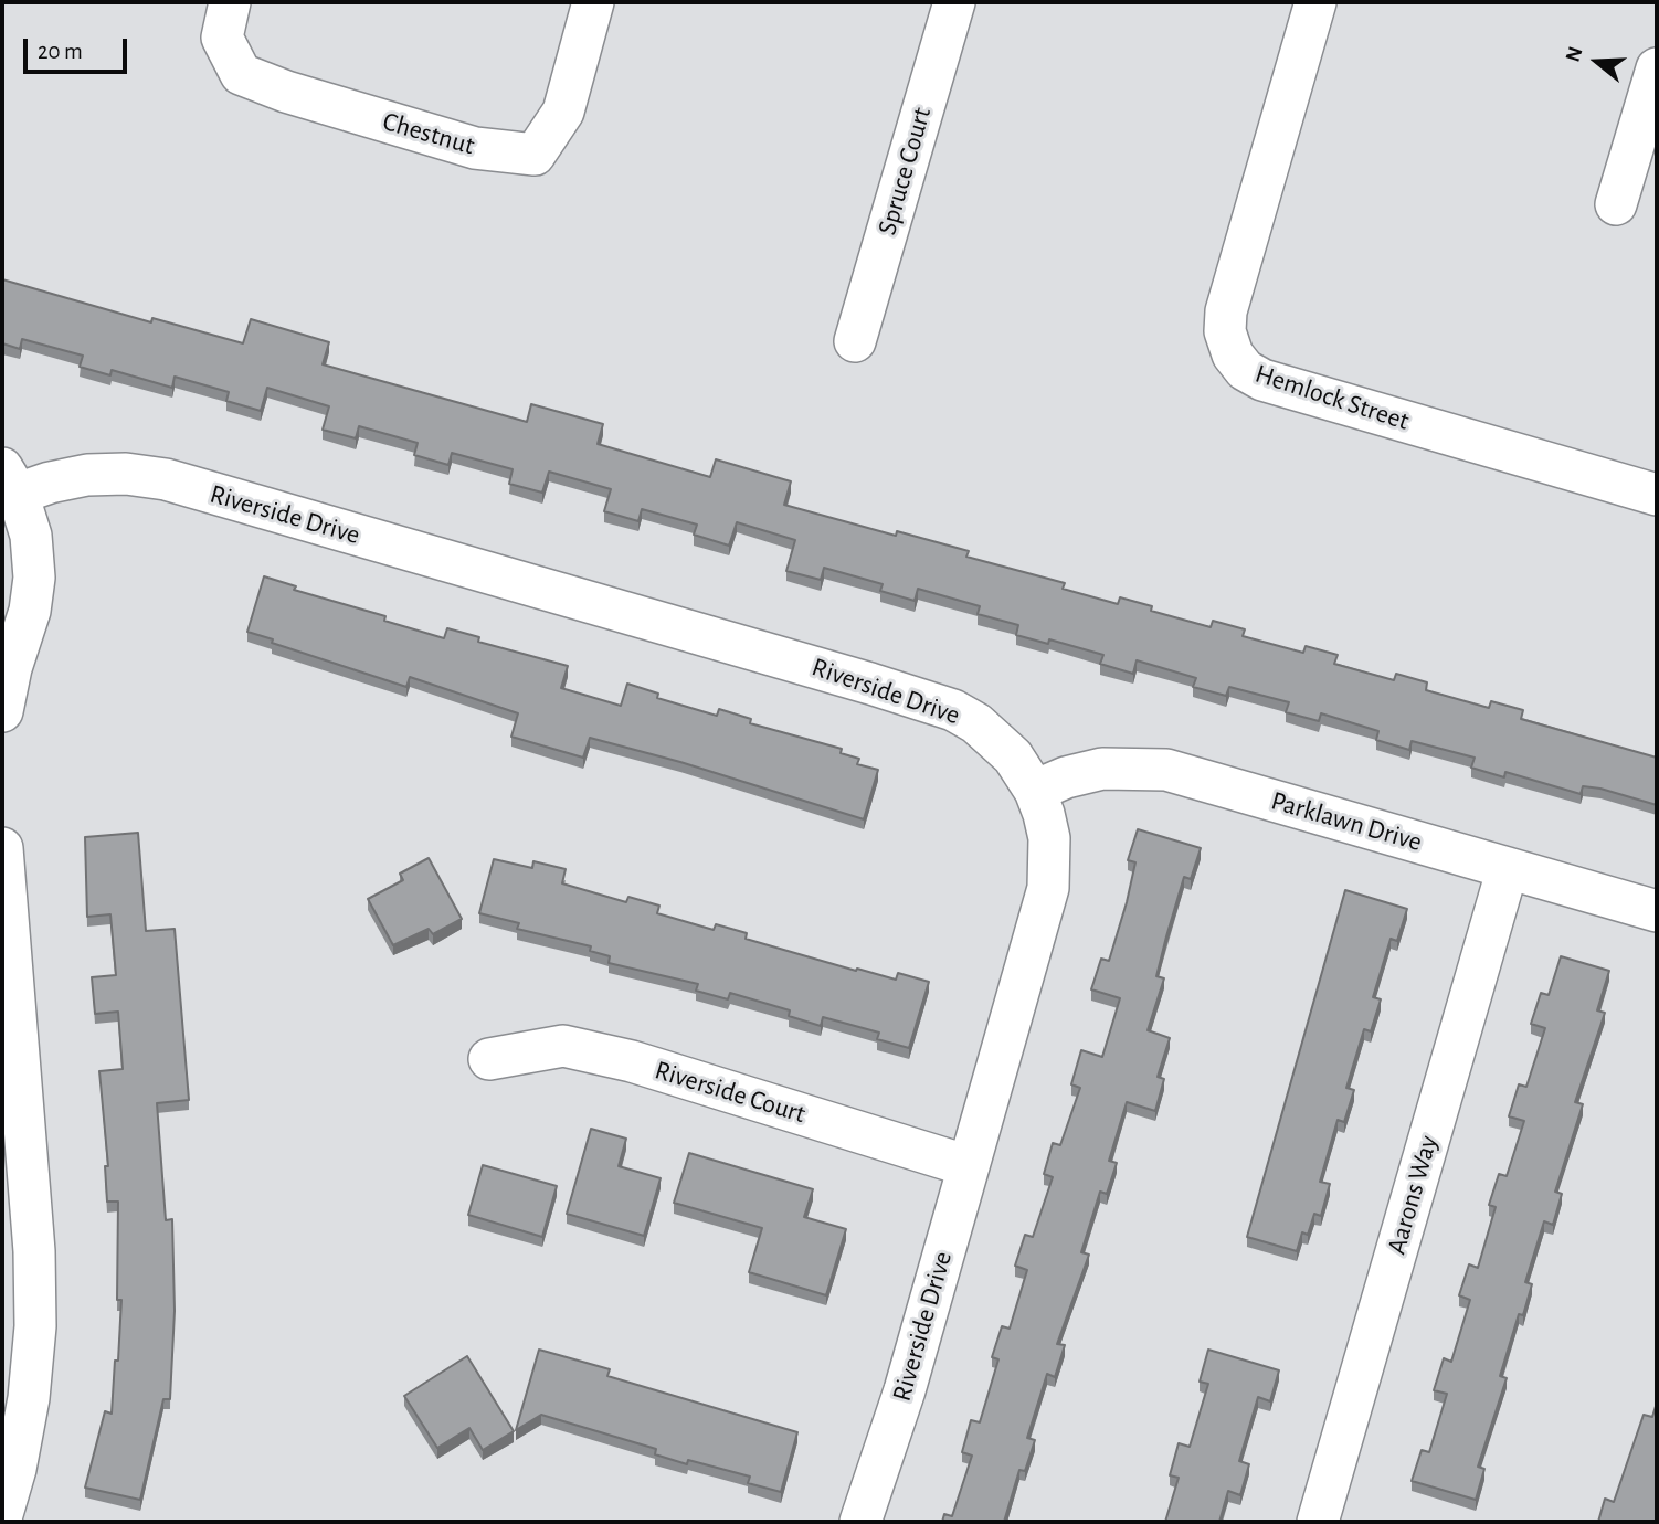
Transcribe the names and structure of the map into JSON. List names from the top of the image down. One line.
{"streets":{"street":["Chestnut","Spruce Court","Hemlock Street","Riverside Drive","Parklawn Drive","Riverside Court","Aarons Way"]},"crossings":[["Riverside Drive","Parklawn Drive"],["Riverside Drive","Riverside Court"],["Parklawn Drive","Aarons Way"]],"scale_bar":"20 m","north":"left"}
